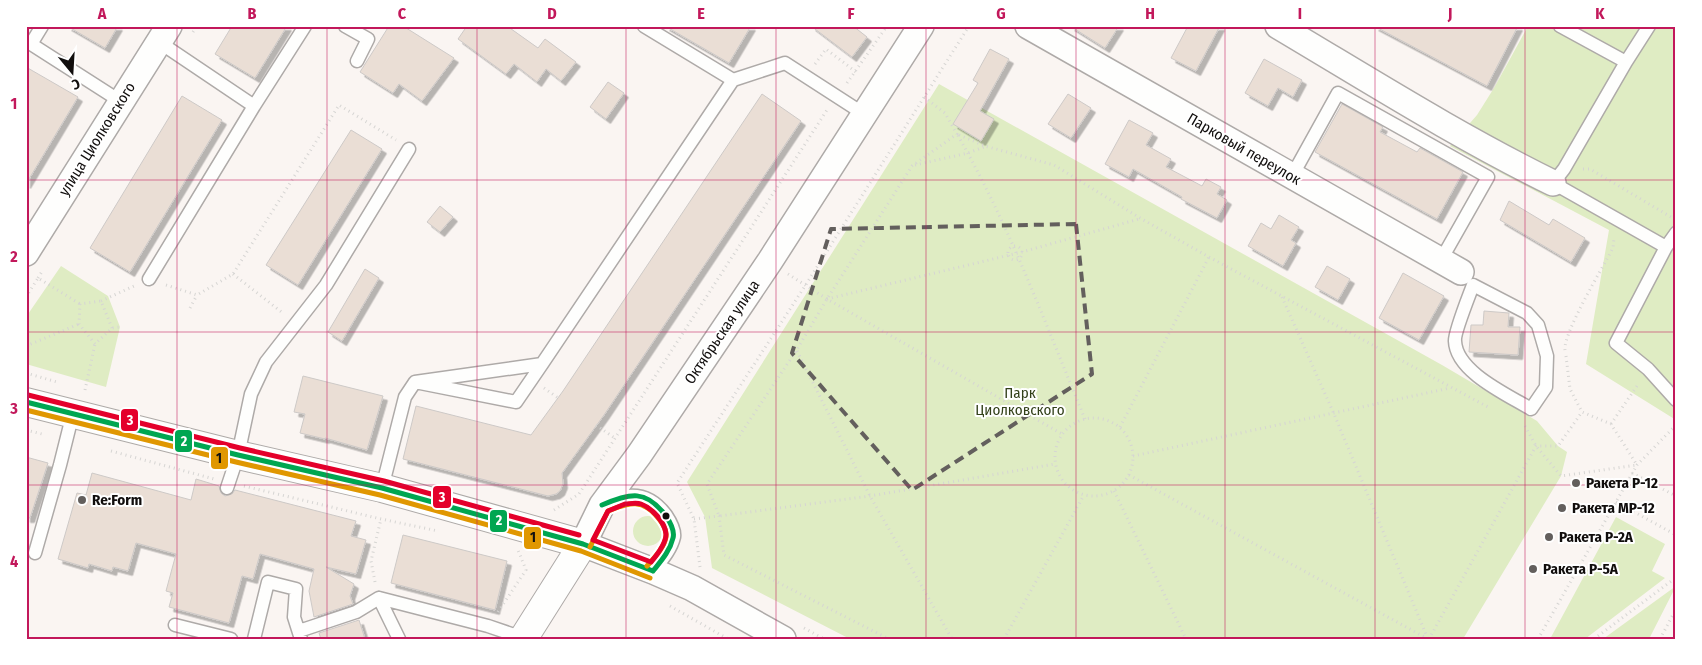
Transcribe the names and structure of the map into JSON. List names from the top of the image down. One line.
{"streets":{"street":["улица Циолковского","Парковый переулок","Октябрьская улица"]},"parks":["Парк Циолковского"],"places":["Ракета Р-12","Re:Form","Ракета МР-12","Ракета Р-2А","Ракета Р-5А"],"lines":["transit line 3","transit line 2","transit line 1"],"north":"bottom","grid":{"columns":["A","B","C","D","E","F","G","H","I","J","K"],"rows":["1","2","3","4"]}}
